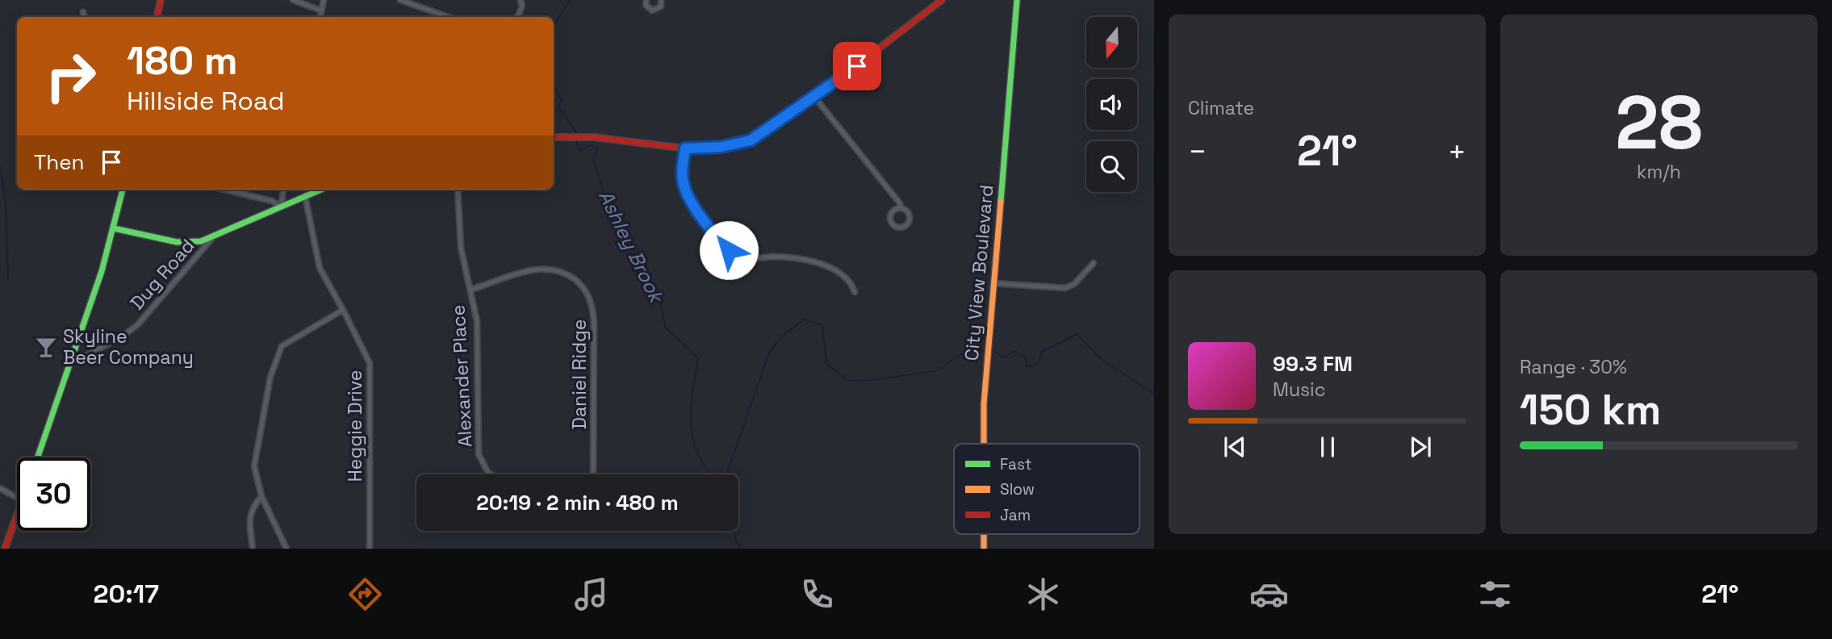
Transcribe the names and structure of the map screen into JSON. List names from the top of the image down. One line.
{"streets":{"main road":["City View Boulevard"],"street":["Dug Road","Daniel Ridge","Alexander Place","Heggie Drive"]},"crossings":[["Daniel Ridge","Alexander Place"]],"water":["Ashley Brook"],"places":{"bar":["Skyline Beer Company"]},"legend":["Fast","Slow","Jam"],"north":"bottom","page":{"tile":["Climate",["28","km/h"],["Range · 30%","150 km"]],"turn":["180 m","Hillside Road"],"heat":["−","21°","+"],"then":"Then","song":["99.3 FM","Music"],"limit":"30","trip":"20:19 · 2 min · 480 m","tabs":["20:17","21°"]}}
